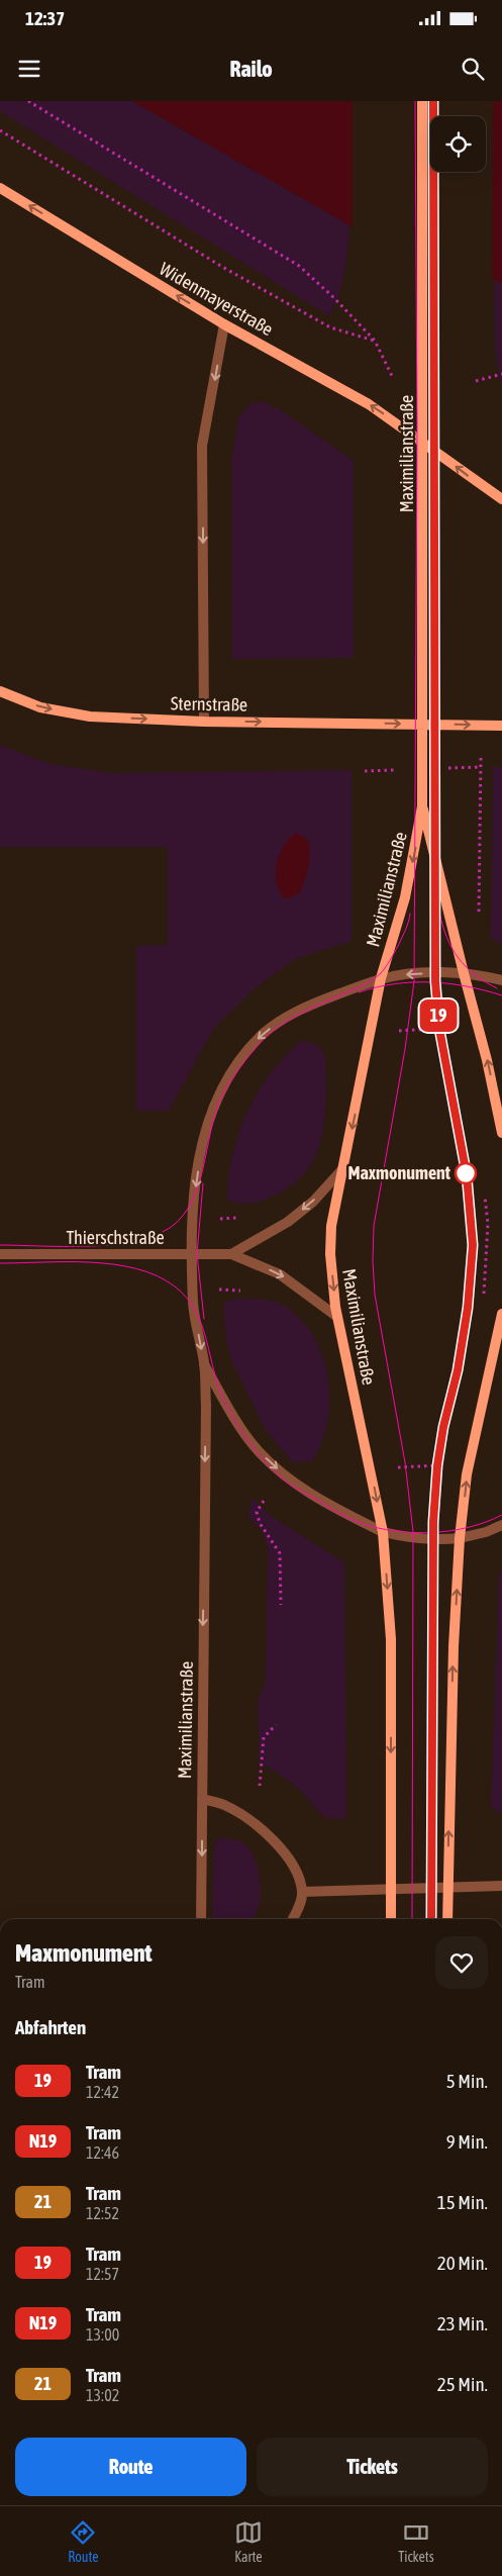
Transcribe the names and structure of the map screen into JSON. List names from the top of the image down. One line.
{"streets":{"main road":["Widenmayerstraße","Maximilianstraße","Sternstraße"],"street":["Thierschstraße"]},"crossings":[["Widenmayerstraße","Maximilianstraße"],["Maximilianstraße","Sternstraße"],["Maximilianstraße","Thierschstraße"]],"one_way":["Widenmayerstraße","Sternstraße"],"places":["Maxmonument"],"lines":["tram line 19"],"page":{"status":"12:37","header":"Railo","on_map":"19","heading":[["Maxmonument","Tram"],"Abfahrten"],"list":[{"mark":"19","name":"Tram","note":"12:42","value":"5 Min."},{"mark":"N19","name":"Tram","note":"12:46","value":"9 Min."},{"mark":"21","name":"Tram","note":"12:52","value":"15 Min."},{"mark":"19","name":"Tram","note":"12:57","value":"20 Min."},{"mark":"N19","name":"Tram","note":"13:00","value":"23 Min."},{"mark":"21","name":"Tram","note":"13:02","value":"25 Min."}],"buttons":["Route","Tickets"],"tabs":["Route","Karte","Tickets"]}}
